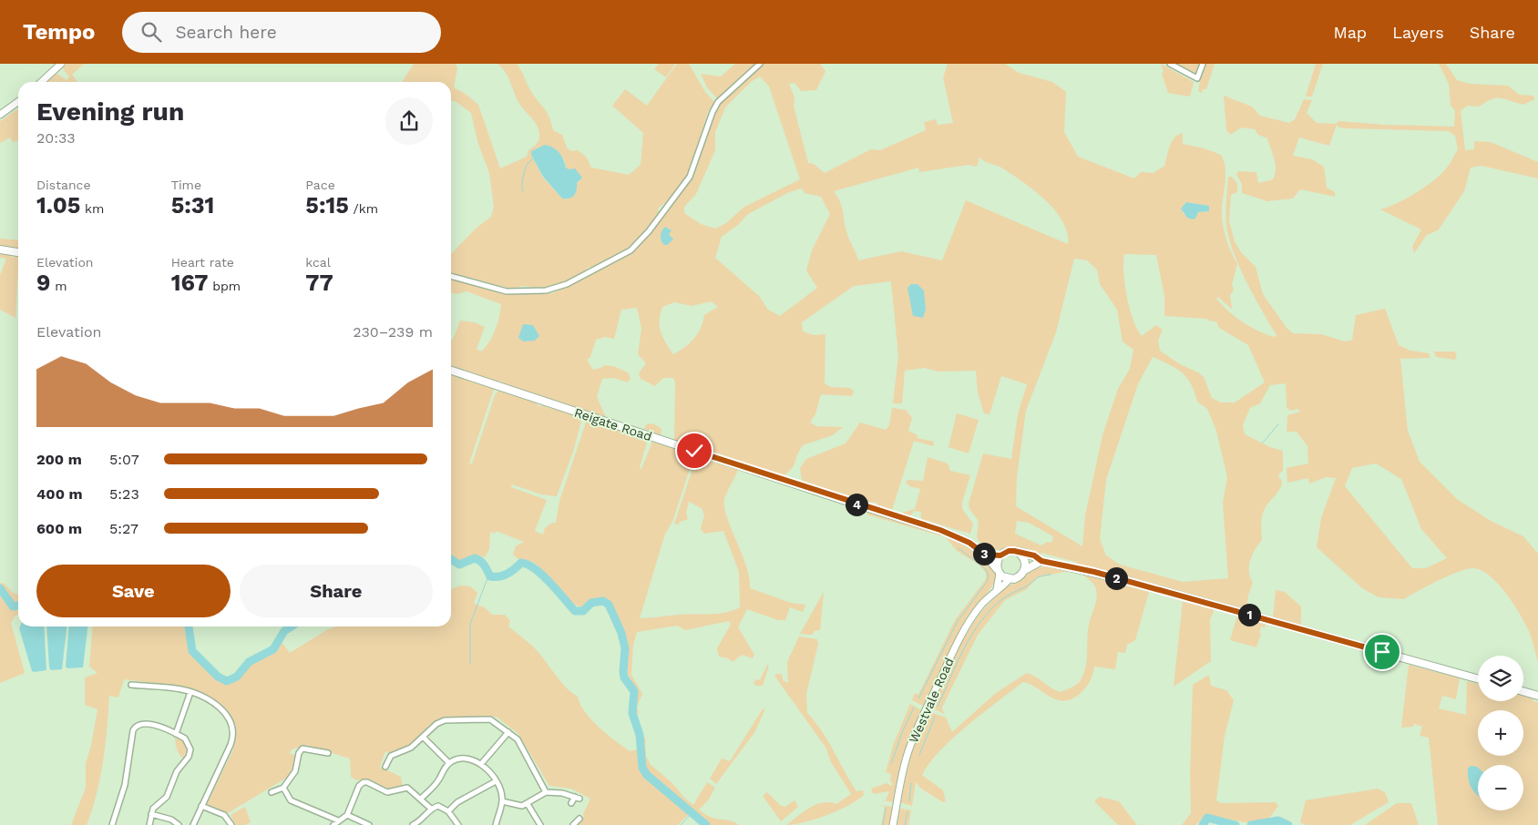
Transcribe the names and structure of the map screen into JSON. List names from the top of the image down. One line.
{"streets":{"main road":["Reigate Road"],"street":["Westvale Road"]},"crossings":[["Reigate Road","Westvale Road"]],"page":{"header":"Tempo","search":"Search here","nav":["Map","Layers","Share"],"heading":["Evening run","20:33"],"stats":[["Distance","1.05 km"],["Time","5:31"],["Pace","5:15 /km"],["Elevation","9 m"],["Heart rate","167 bpm"],["kcal","77"]],"chart":["Elevation","230–239 m"],"list":[{"name":"200 m","note":"5:07"},{"name":"400 m","note":"5:23"},{"name":"600 m","note":"5:27"}],"pins":["4","3","2","1"],"buttons":["Save","Share"],"map_buttons":["+","−"]}}
